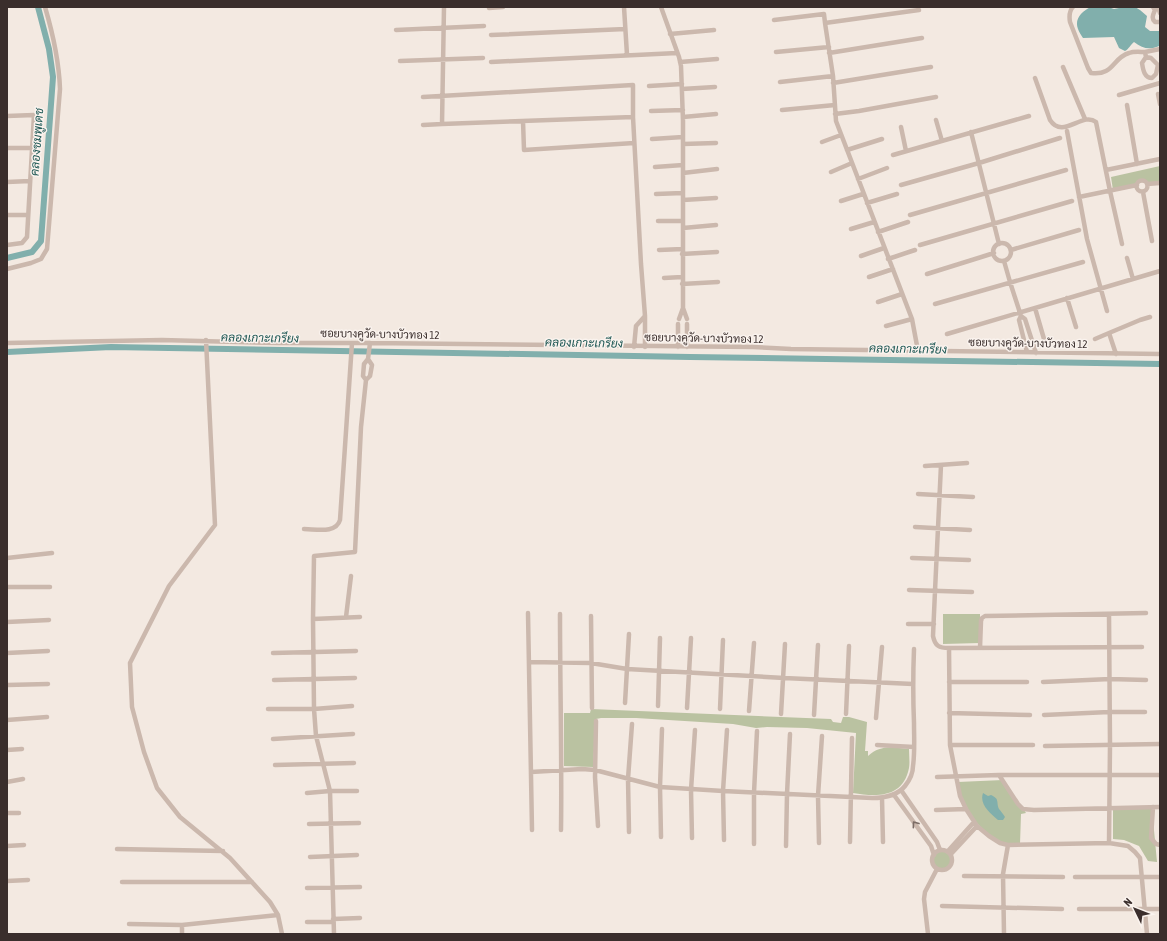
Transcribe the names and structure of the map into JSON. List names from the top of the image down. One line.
{"streets":{"street":["ซอยบางคูวัด-บางบัวทอง 12"]},"water":["คลองชมพูเดช","คลองเกาะเกรียง"],"north":"top left"}
